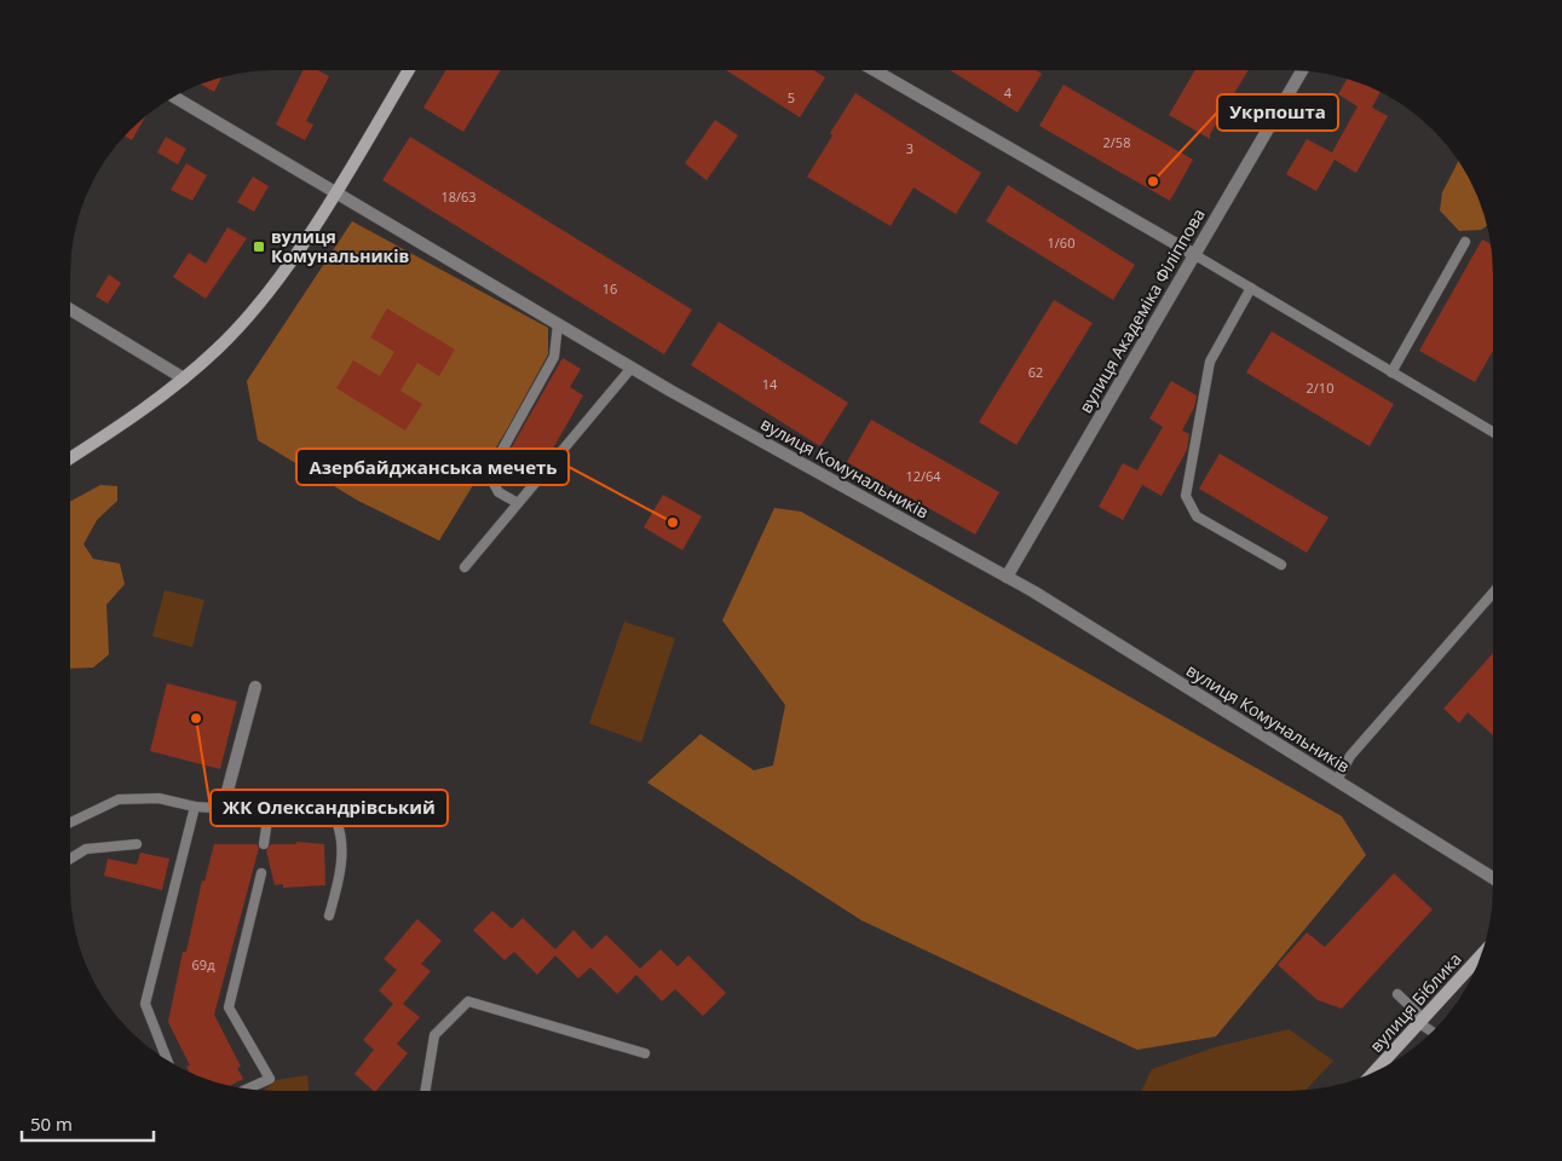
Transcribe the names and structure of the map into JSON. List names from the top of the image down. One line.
{"streets":{"main road":["вулиця Біблика"],"street":["вулиця Академіка Філіппова","вулиця Комунальників"]},"crossings":[["вулиця Академіка Філіппова","вулиця Комунальників"]],"places":{"other":["Укрпошта","Азербайджанська мечеть","ЖК Олександрівський"],"transit":["вулиця Комунальників"]},"house_numbers":["4","5","2/58","3","18/63","1/60","16","62","14","2/10","12/64","69д"],"scale_bar":"50 m"}
